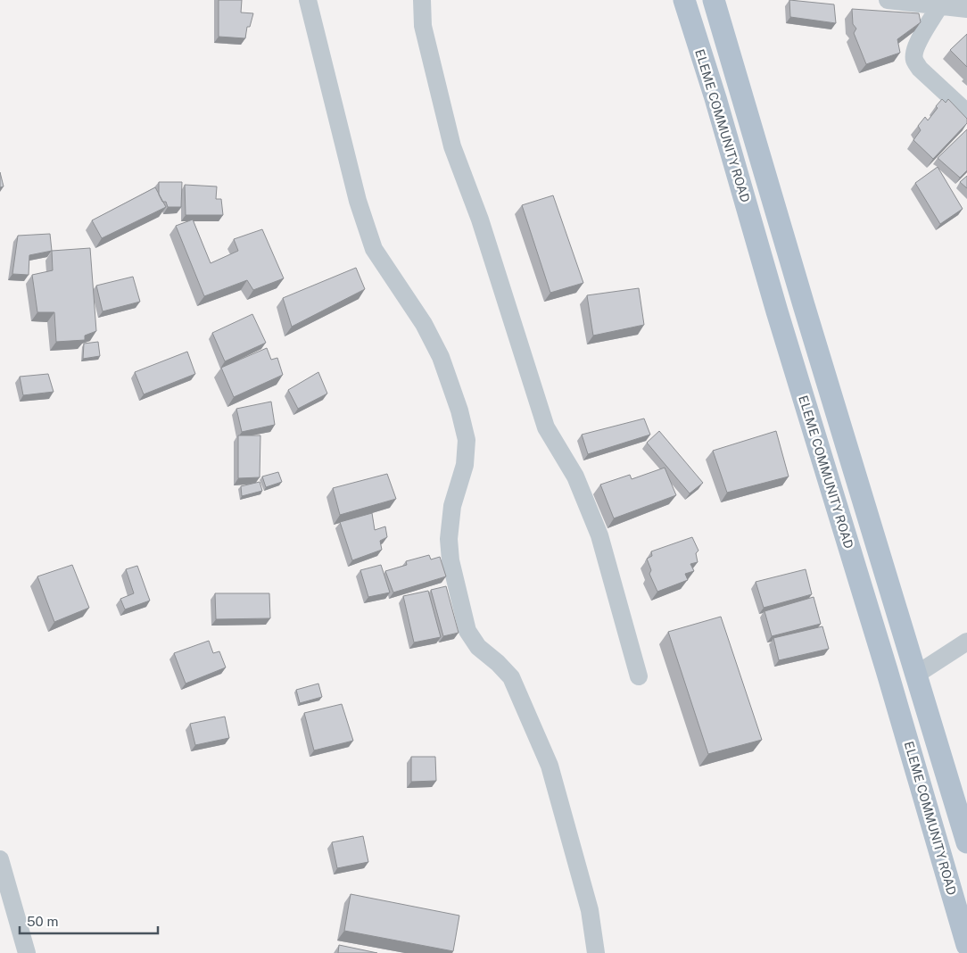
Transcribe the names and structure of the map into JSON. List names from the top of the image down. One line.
{"streets":{"main road":["ELEME COMMUNITY ROAD"]},"scale_bar":"50 m"}
